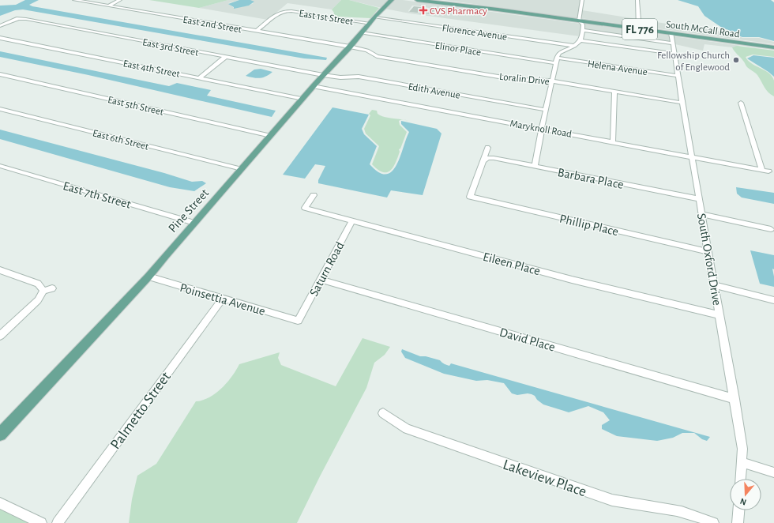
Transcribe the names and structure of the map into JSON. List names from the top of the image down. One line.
{"streets":{"main road":["South McCall Road","FL 776","Pine Street"],"street":["East 1st Street","East 2nd Street","Florence Avenue","East 3rd Street","Elinor Place","Helena Avenue","East 4th Street","Loralin Drive","Edith Avenue","East 5th Street","Maryknoll Road","East 6th Street","Barbara Place","East 7th Street","Phillip Place","South Oxford Drive","Eileen Place","Saturn Road","Poinsettia Avenue","David Place","Palmetto Street","Lakeview Place"]},"crossings":[["East 1st Street","East 2nd Street"],["East 1st Street","Pine Street"],["East 2nd Street","Loralin Drive"],["East 2nd Street","Pine Street"],["South McCall Road","South Oxford Drive"],["Florence Avenue","Pine Street"],["East 3rd Street","Edith Avenue"],["East 3rd Street","Pine Street"],["Elinor Place","Pine Street"],["Helena Avenue","South Oxford Drive"],["East 4th Street","Pine Street"],["Loralin Drive","Pine Street"],["Loralin Drive","South Oxford Drive"],["Edith Avenue","Pine Street"],["East 5th Street","Pine Street"],["Maryknoll Road","Pine Street"],["Maryknoll Road","South Oxford Drive"],["East 6th Street","Pine Street"],["Barbara Place","Phillip Place"],["Barbara Place","South Oxford Drive"],["East 7th Street","Pine Street"],["Pine Street","Poinsettia Avenue"],["Phillip Place","South Oxford Drive"],["South Oxford Drive","Eileen Place"],["South Oxford Drive","David Place"],["Eileen Place","Saturn Road"],["Saturn Road","Poinsettia Avenue"],["Saturn Road","David Place"],["Poinsettia Avenue","Palmetto Street"]],"places":{"health":["CVS Pharmacy"],"other":["Fellowship Church of Englewood"]},"north":"bottom"}
